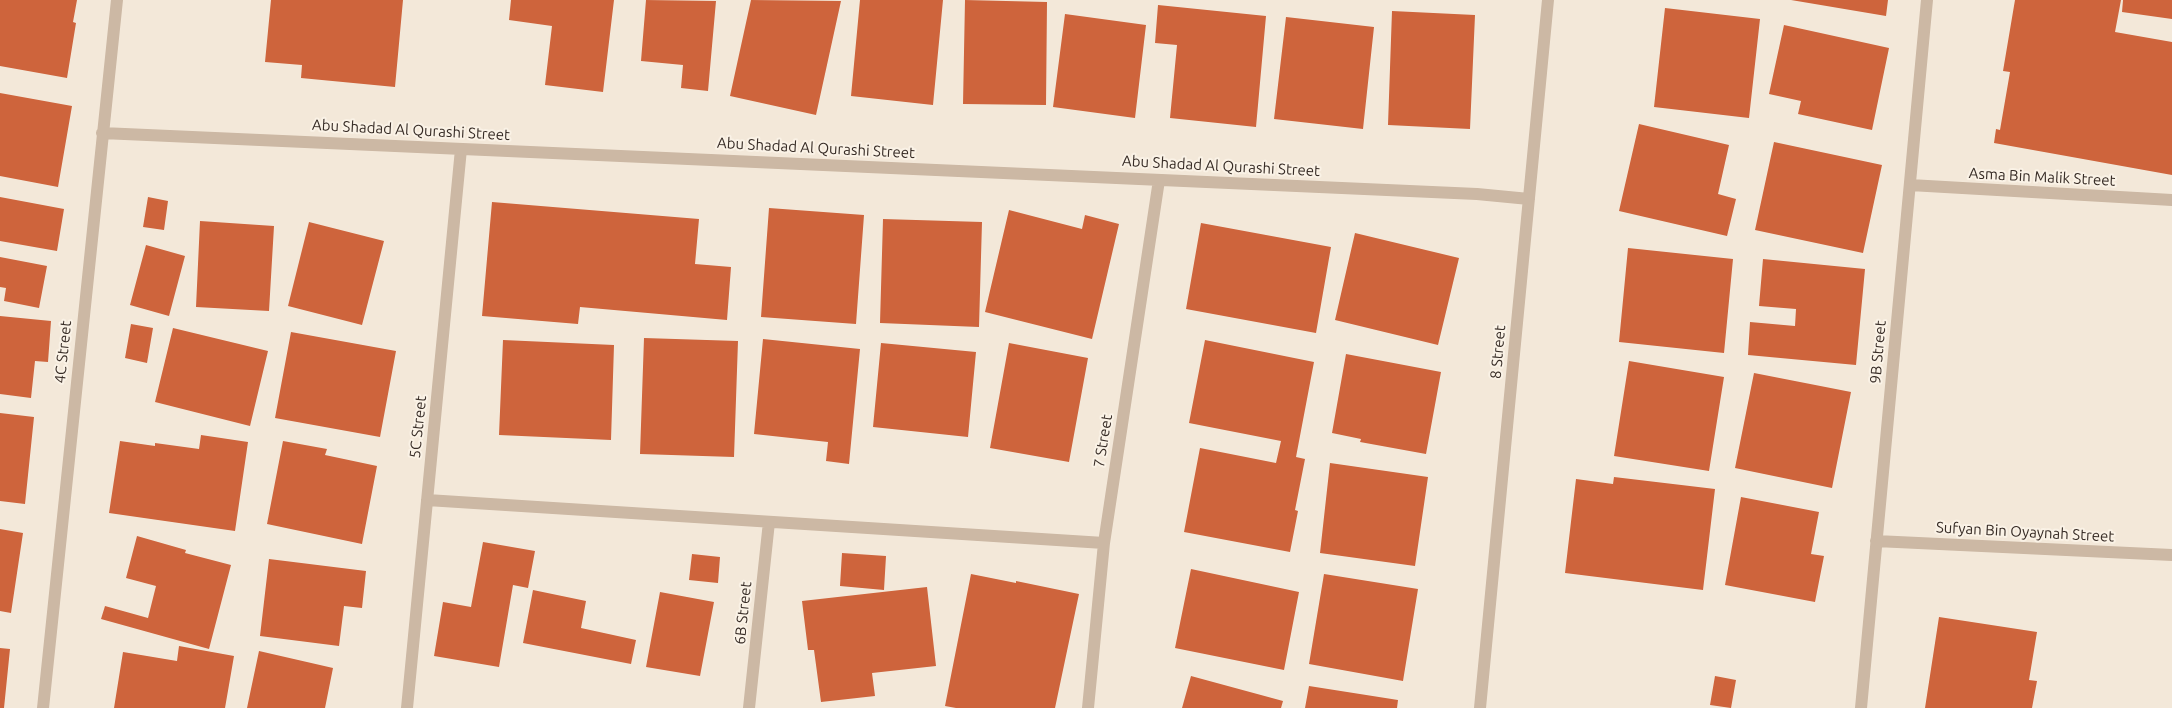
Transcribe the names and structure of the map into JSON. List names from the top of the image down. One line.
{"streets":{"street":["Abu Shadad Al Qurashi Street","Asma Bin Malik Street","4C Street","8 Street","9B Street","5C Street","7 Street","Sufyan Bin Oyaynah Street","6B Street"]},"crossings":[["Abu Shadad Al Qurashi Street","4C Street"],["Abu Shadad Al Qurashi Street","8 Street"],["Abu Shadad Al Qurashi Street","5C Street"],["Abu Shadad Al Qurashi Street","7 Street"],["Asma Bin Malik Street","9B Street"],["9B Street","Sufyan Bin Oyaynah Street"]]}
